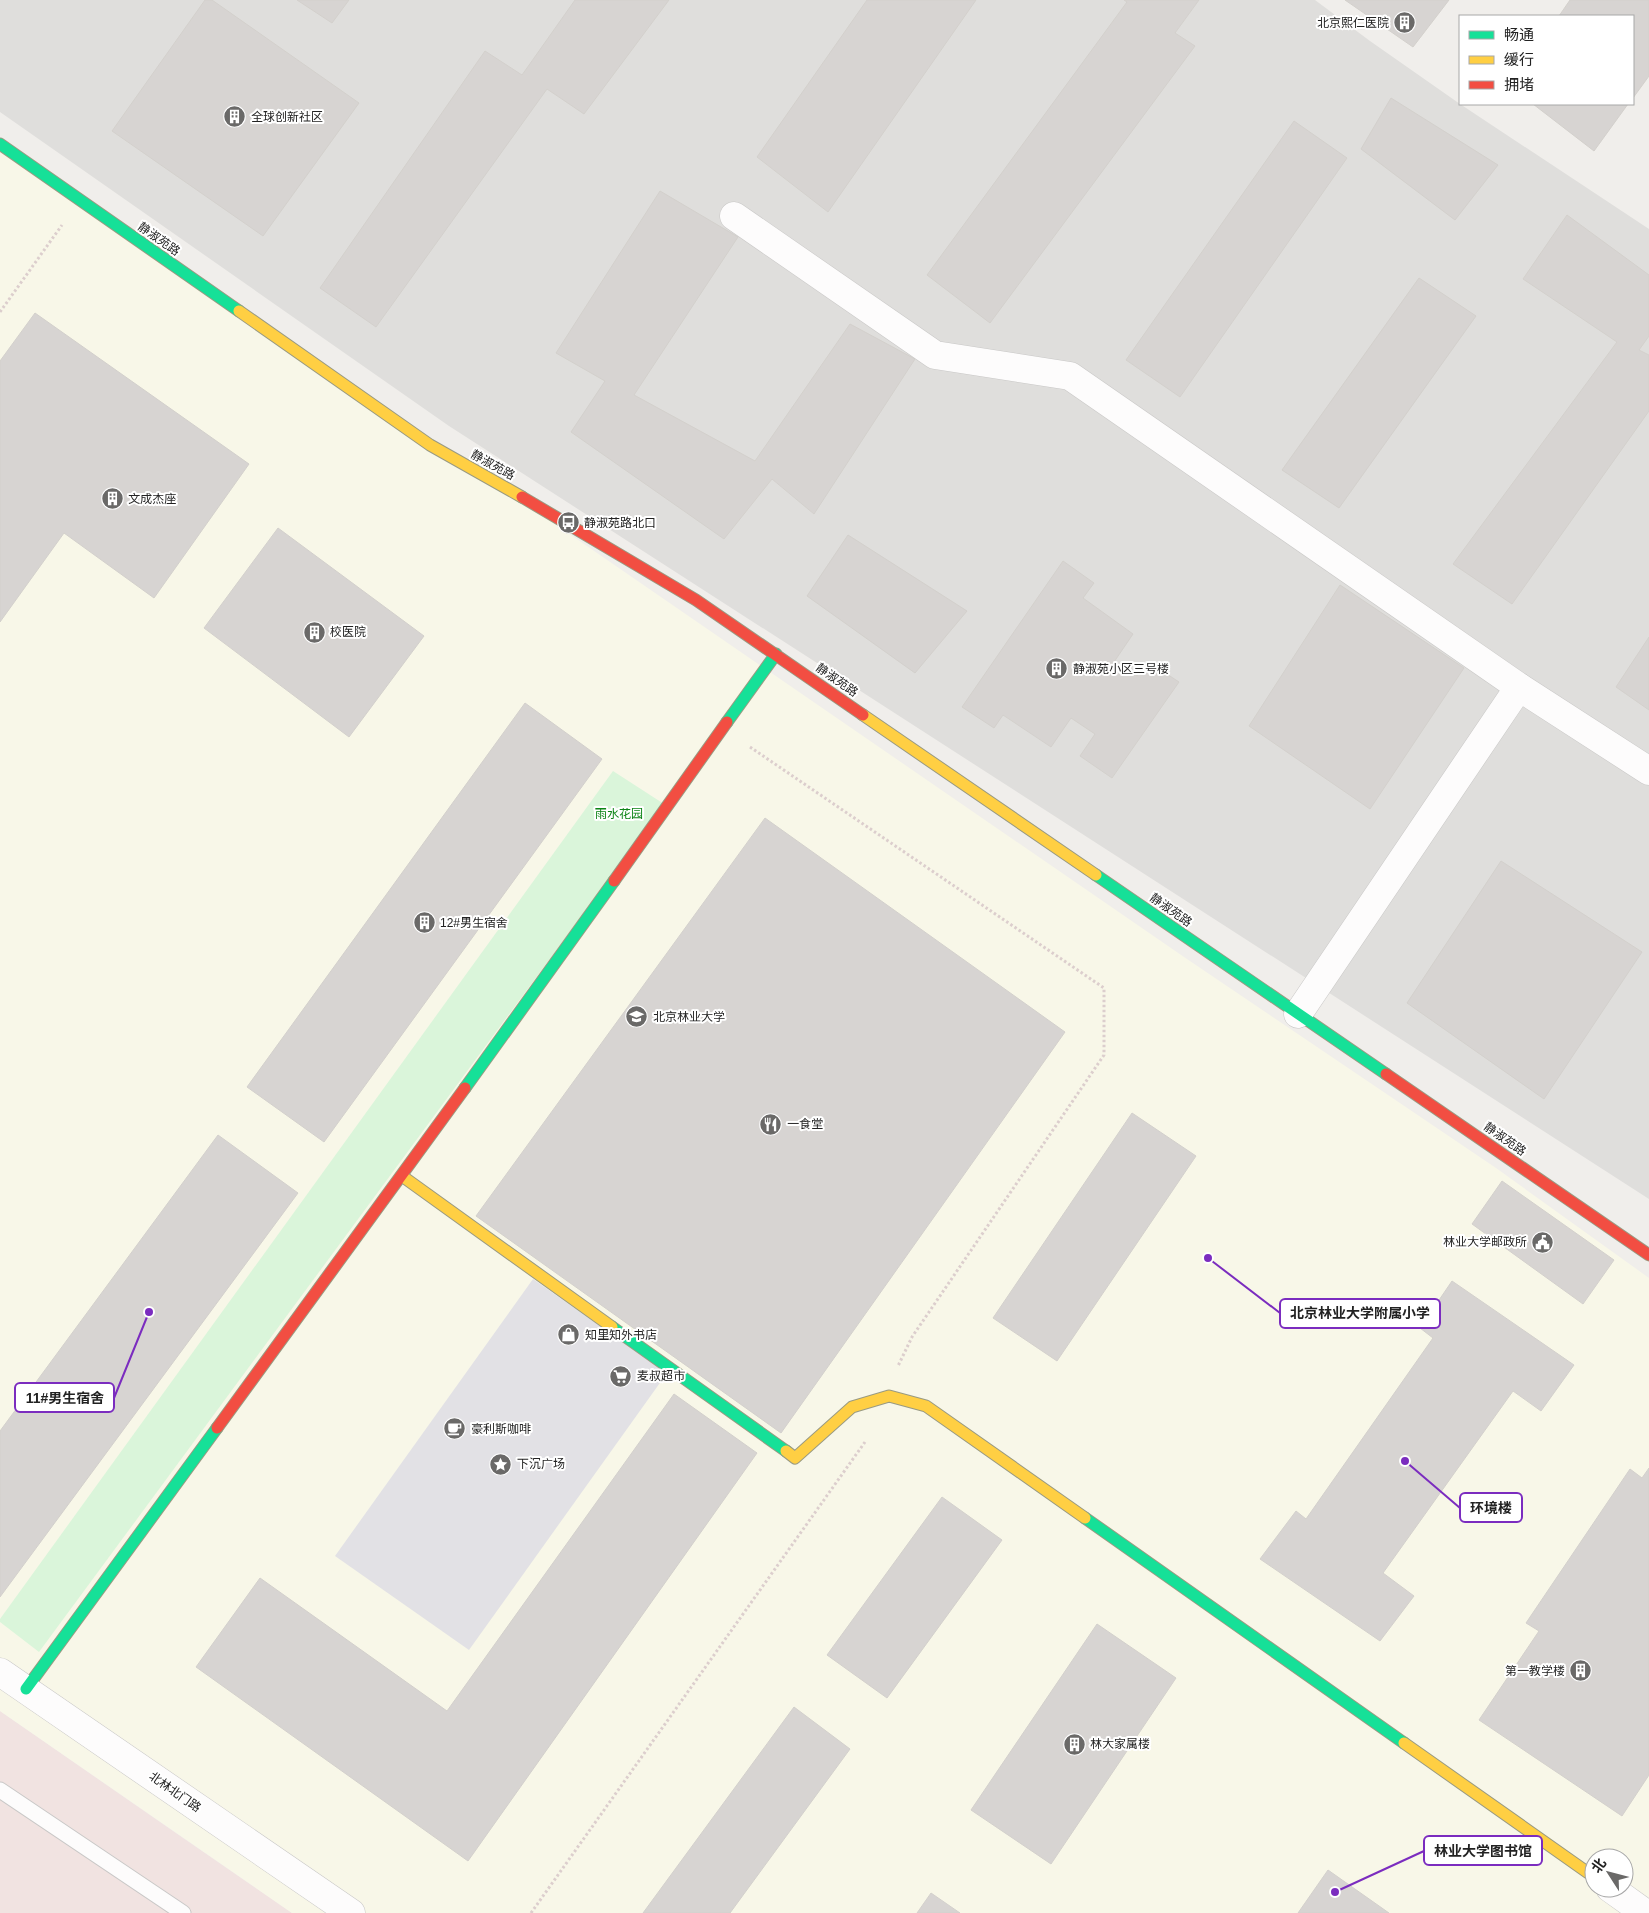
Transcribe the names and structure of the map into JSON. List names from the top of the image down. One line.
{"streets":{"street":["静淑苑路","北林北门路"]},"parks":["雨水花园"],"places":{"building":["北京熙仁医院","全球创新社区","文成杰座","校医院","静淑苑小区三号楼","12#男生宿舍","第一教学楼","林大家属楼"],"bus stop":["静淑苑路北口"],"school or university":["北京林业大学"],"restaurant":["一食堂"],"public building":["林业大学邮政所"],"other":["北京林业大学附属小学","11#男生宿舍","环境楼","林业大学图书馆"],"shop":["知里知外书店"],"supermarket":["麦叔超市"],"cafe":["豪利斯咖啡"],"place":["下沉广场"]},"legend":["畅通","缓行","拥堵"],"north":"top left"}
